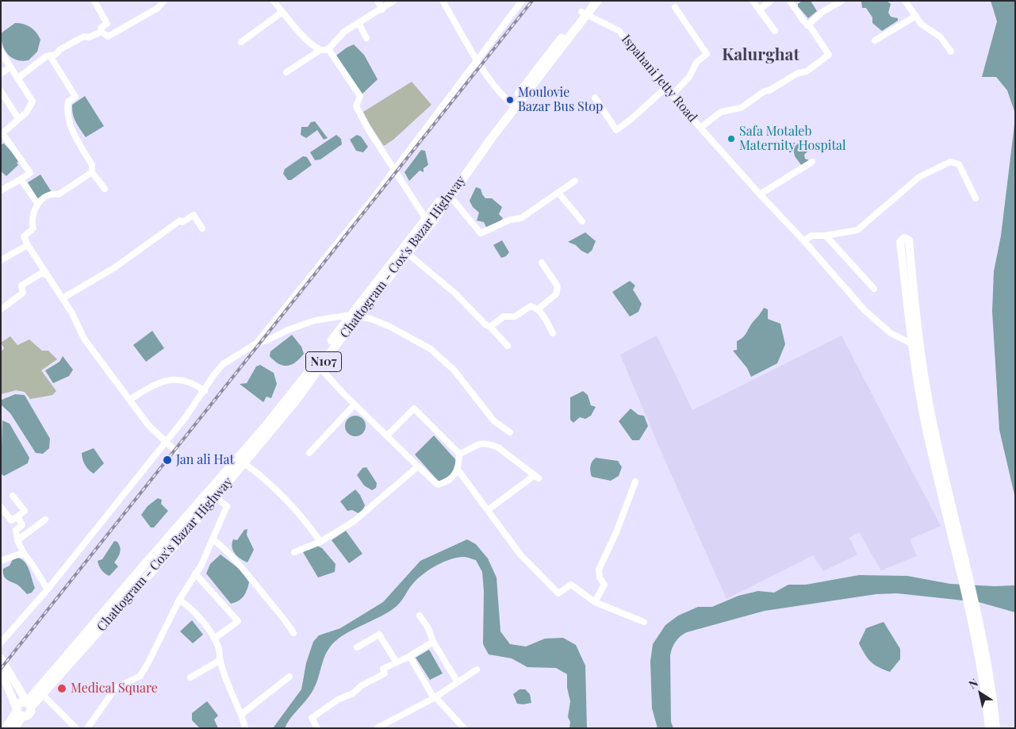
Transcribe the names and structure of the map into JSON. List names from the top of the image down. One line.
{"streets":{"highway":["Chattogram - Cox's Bazar Highway","N107"],"street":["Ispahani Jetty Road"]},"crossings":[["Ispahani Jetty Road","Chattogram - Cox's Bazar Highway"]],"districts":["Kalurghat"],"places":["Moulovie Bazar Bus Stop","Safa Motaleb Maternity Hospital","Jan ali Hat","Medical Square"],"north":"top left"}
